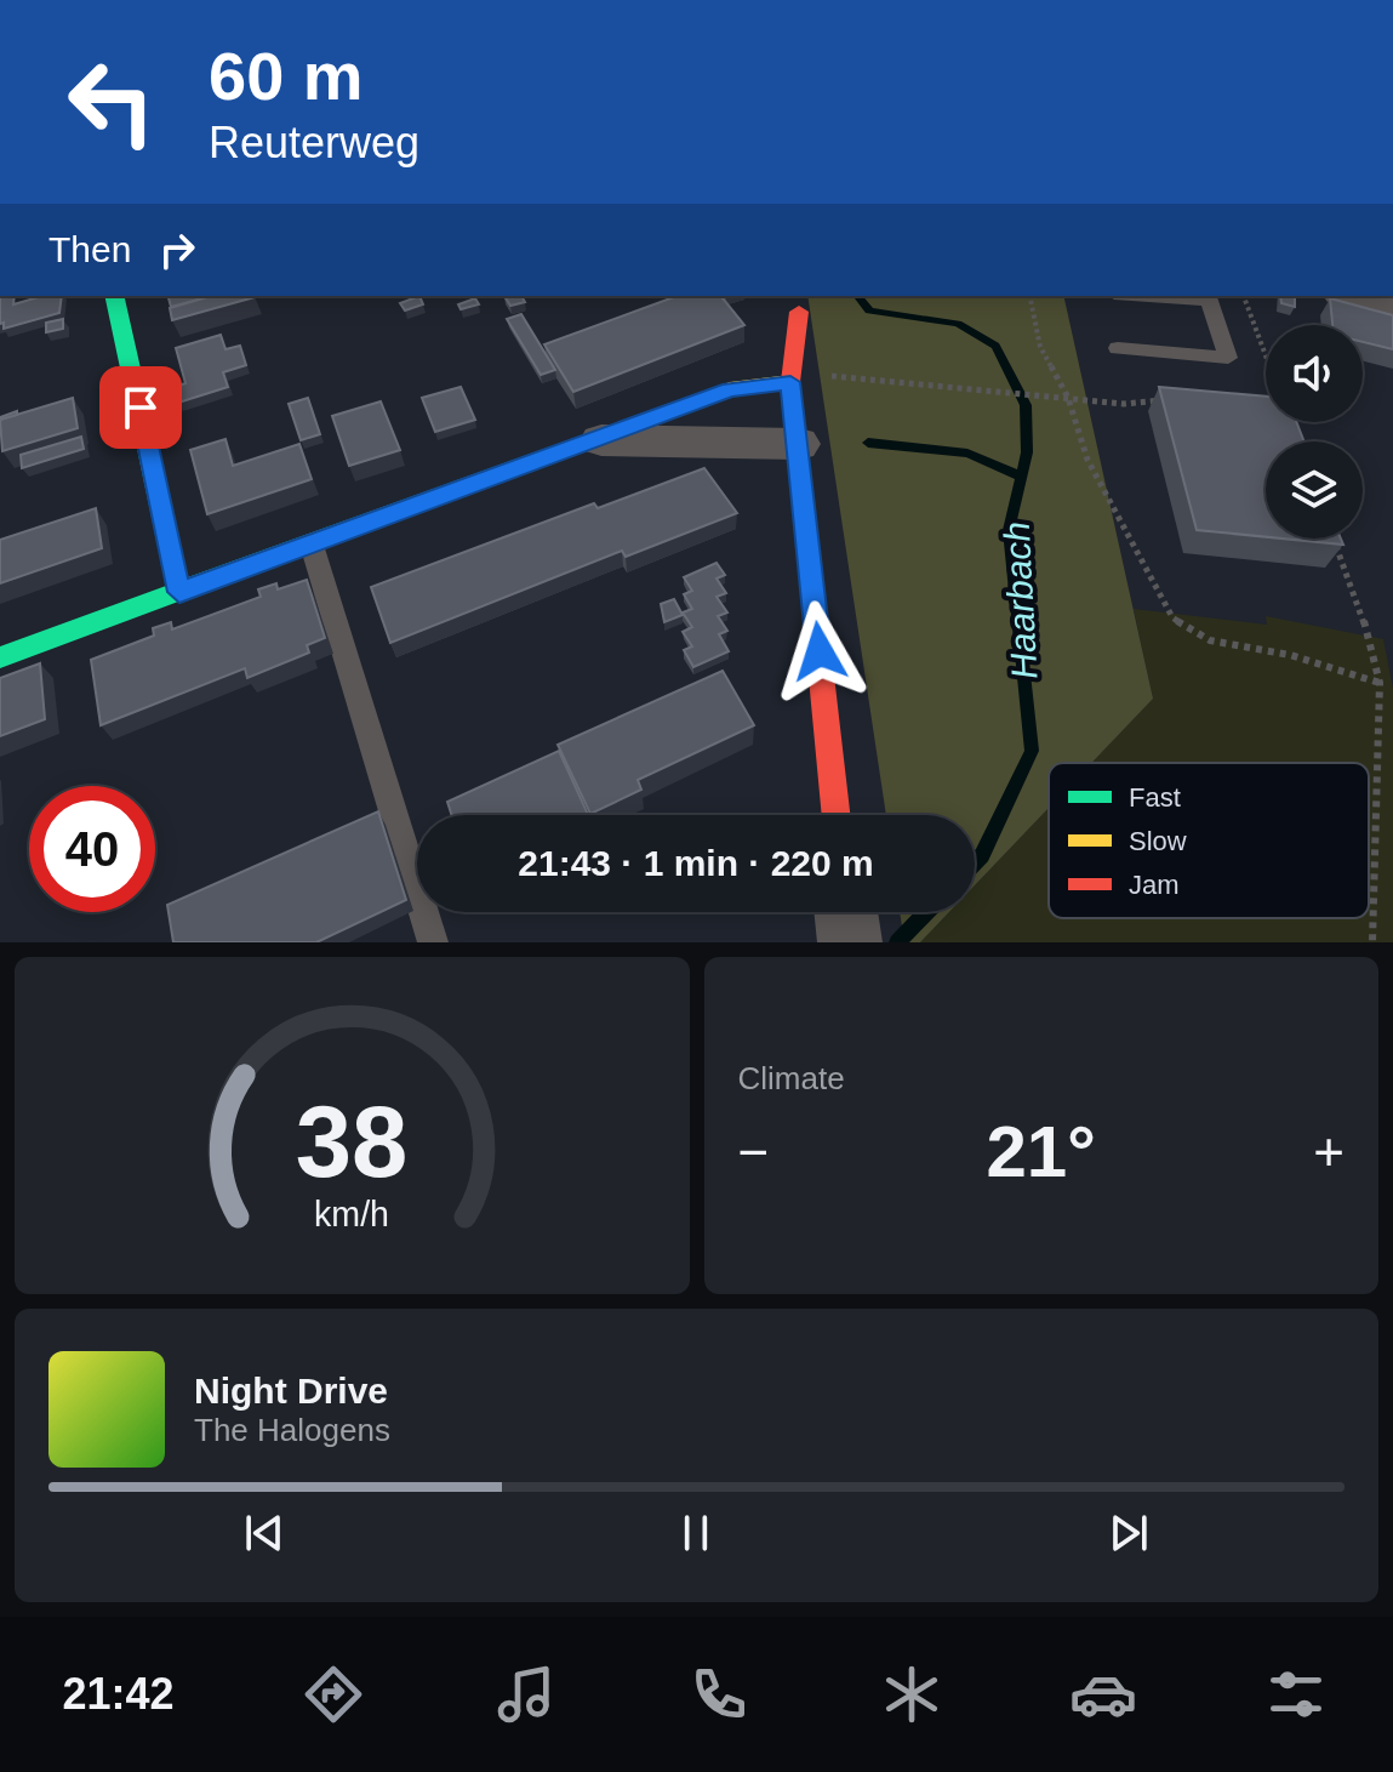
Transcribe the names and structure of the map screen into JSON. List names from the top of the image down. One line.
{"water":["Haarbach"],"legend":["Fast","Slow","Jam"],"page":{"turn":["60 m","Reuterweg"],"then":"Then","limit":"40","trip":"21:43 · 1 min · 220 m","tile":"Climate","heat":["−","21°","+"],"song":["Night Drive","The Halogens"],"tabs":"21:42","gauge":["38","km/h"]}}
